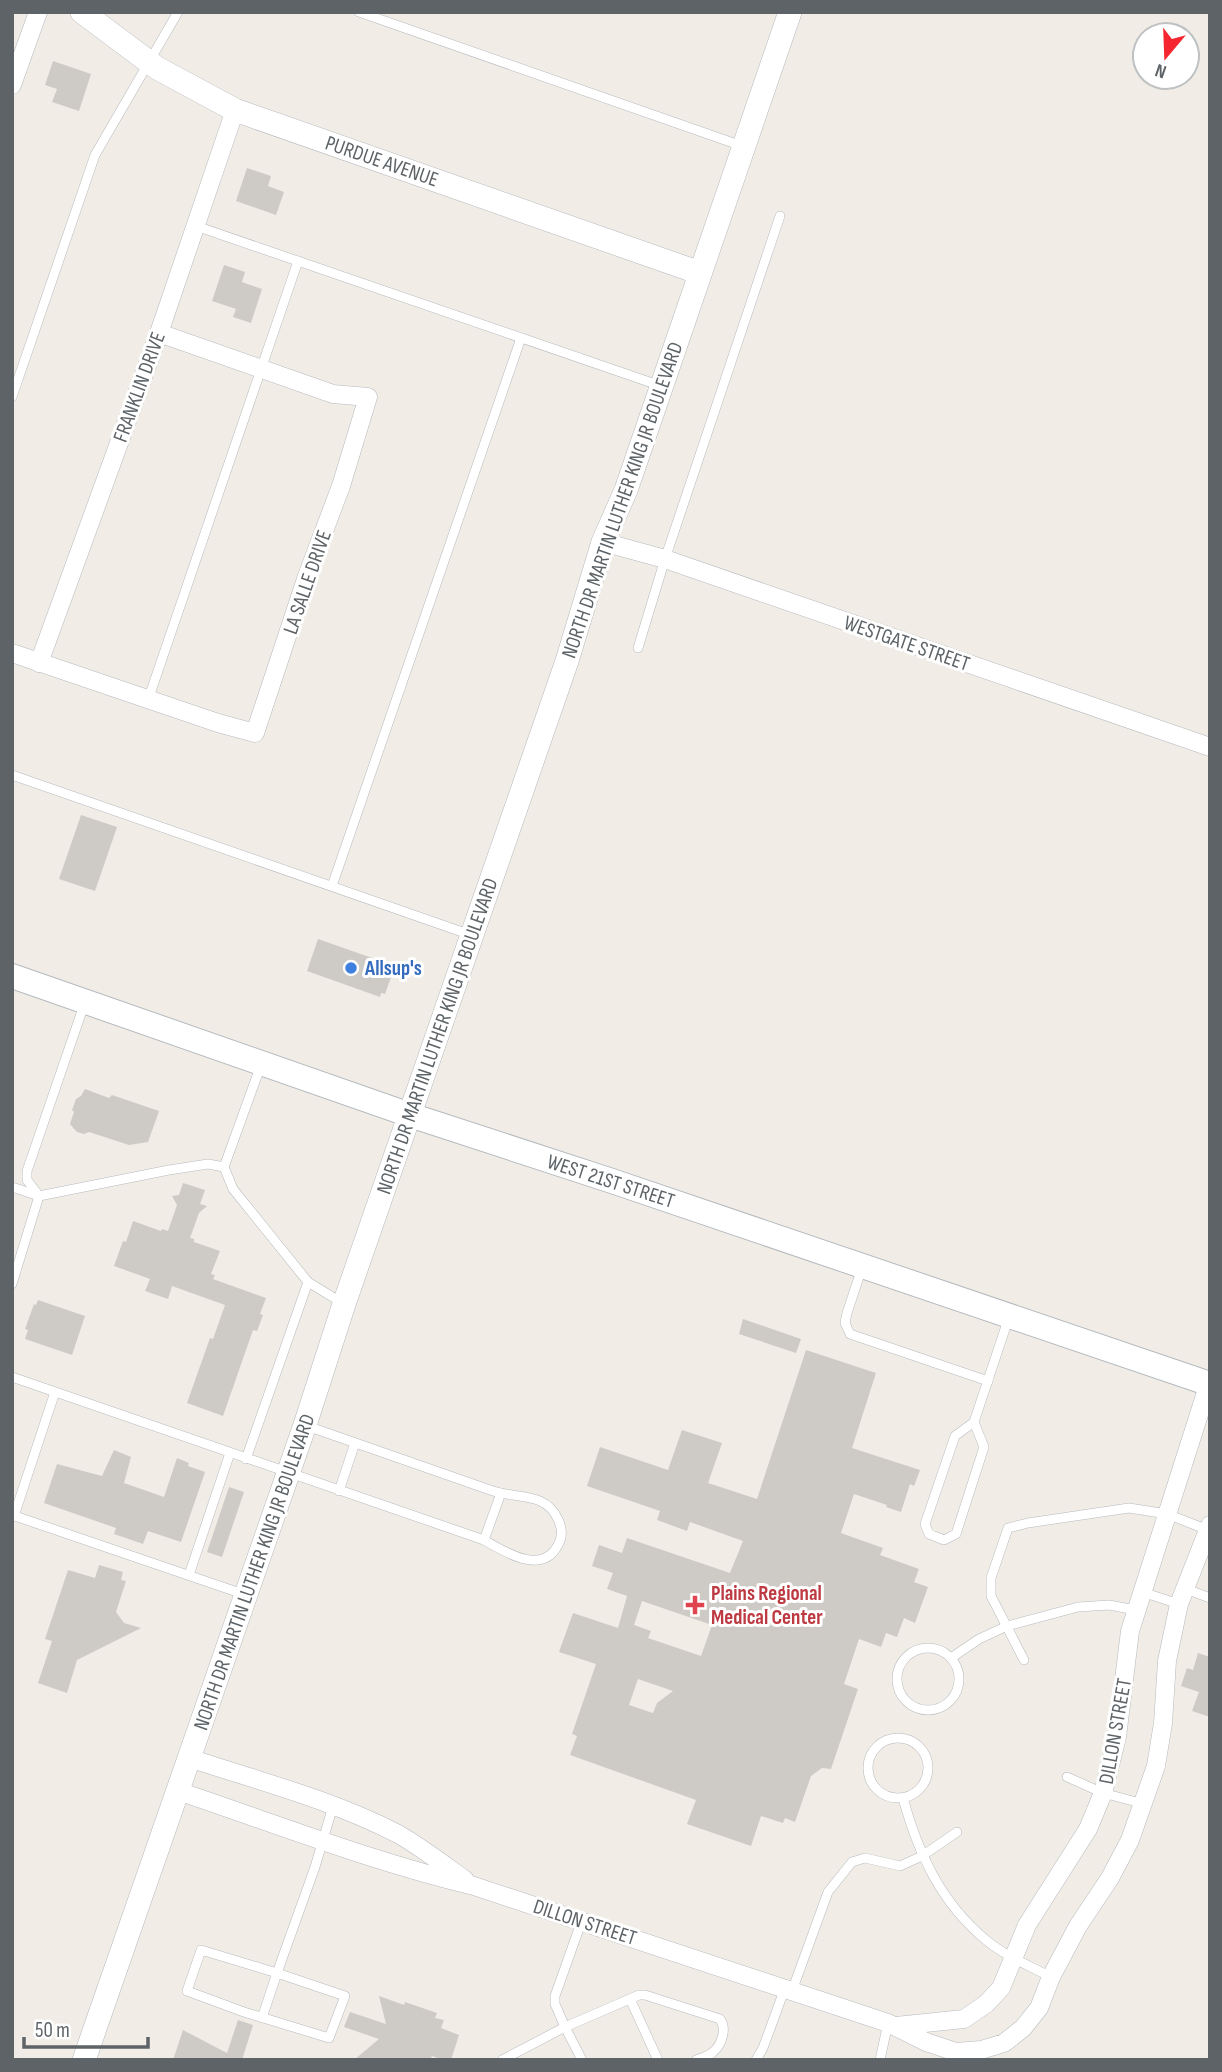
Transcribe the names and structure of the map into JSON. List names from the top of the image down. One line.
{"streets":{"main road":["WEST 21ST STREET"],"street":["PURDUE AVENUE","FRANKLIN DRIVE","NORTH DR MARTIN LUTHER KING JR BOULEVARD","LA SALLE DRIVE","WESTGATE STREET","DILLON STREET"]},"crossings":[["PURDUE AVENUE","FRANKLIN DRIVE"],["PURDUE AVENUE","NORTH DR MARTIN LUTHER KING JR BOULEVARD"],["FRANKLIN DRIVE","LA SALLE DRIVE"],["NORTH DR MARTIN LUTHER KING JR BOULEVARD","WESTGATE STREET"],["NORTH DR MARTIN LUTHER KING JR BOULEVARD","WEST 21ST STREET"],["NORTH DR MARTIN LUTHER KING JR BOULEVARD","DILLON STREET"],["WEST 21ST STREET","DILLON STREET"]],"places":{"other":["Allsup's"],"health":["Plains Regional Medical Center"]},"scale_bar":"50 m","north":"bottom"}
